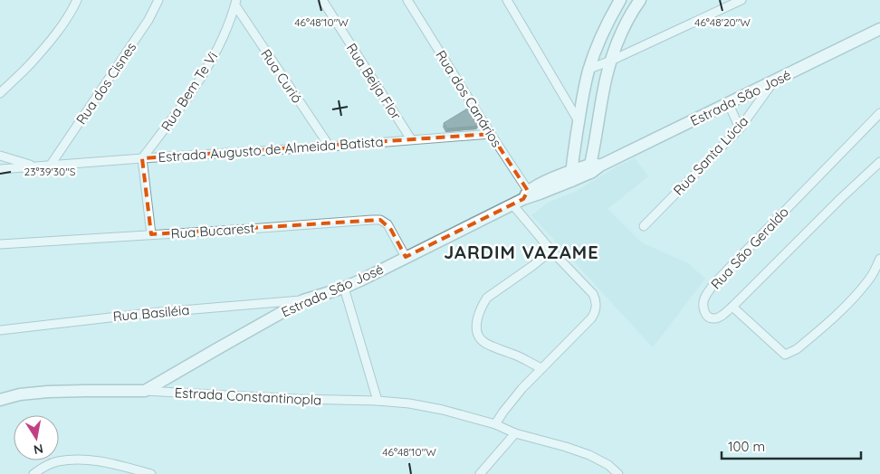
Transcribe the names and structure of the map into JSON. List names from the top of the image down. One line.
{"streets":{"street":["Rua Curió","Rua Beija Flor","Rua dos Cisnes","Rua Bem Te Vi","Estrada São José","Rua dos Canários","Estrada Augusto de Almeida Batista","Rua Santa Lúcia","Rua Bucarest","Rua São Geraldo","Rua Basiléia","Estrada Constantinopla"]},"crossings":[["Rua Curió","Rua Bem Te Vi"],["Rua Curió","Estrada Augusto de Almeida Batista"],["Rua Beija Flor","Estrada Augusto de Almeida Batista"],["Rua dos Cisnes","Estrada Augusto de Almeida Batista"],["Rua Bem Te Vi","Estrada Augusto de Almeida Batista"],["Estrada São José","Rua dos Canários"],["Estrada São José","Rua Santa Lúcia"],["Estrada São José","Rua Bucarest"],["Estrada São José","Rua Basiléia"],["Estrada São José","Estrada Constantinopla"],["Rua dos Canários","Estrada Augusto de Almeida Batista"]],"districts":["JARDIM VAZAME"],"scale_bar":"100 m","north":"bottom","coordinates":["46°48'10\"W","46°48'20\"W","23°39'30\"S"]}
